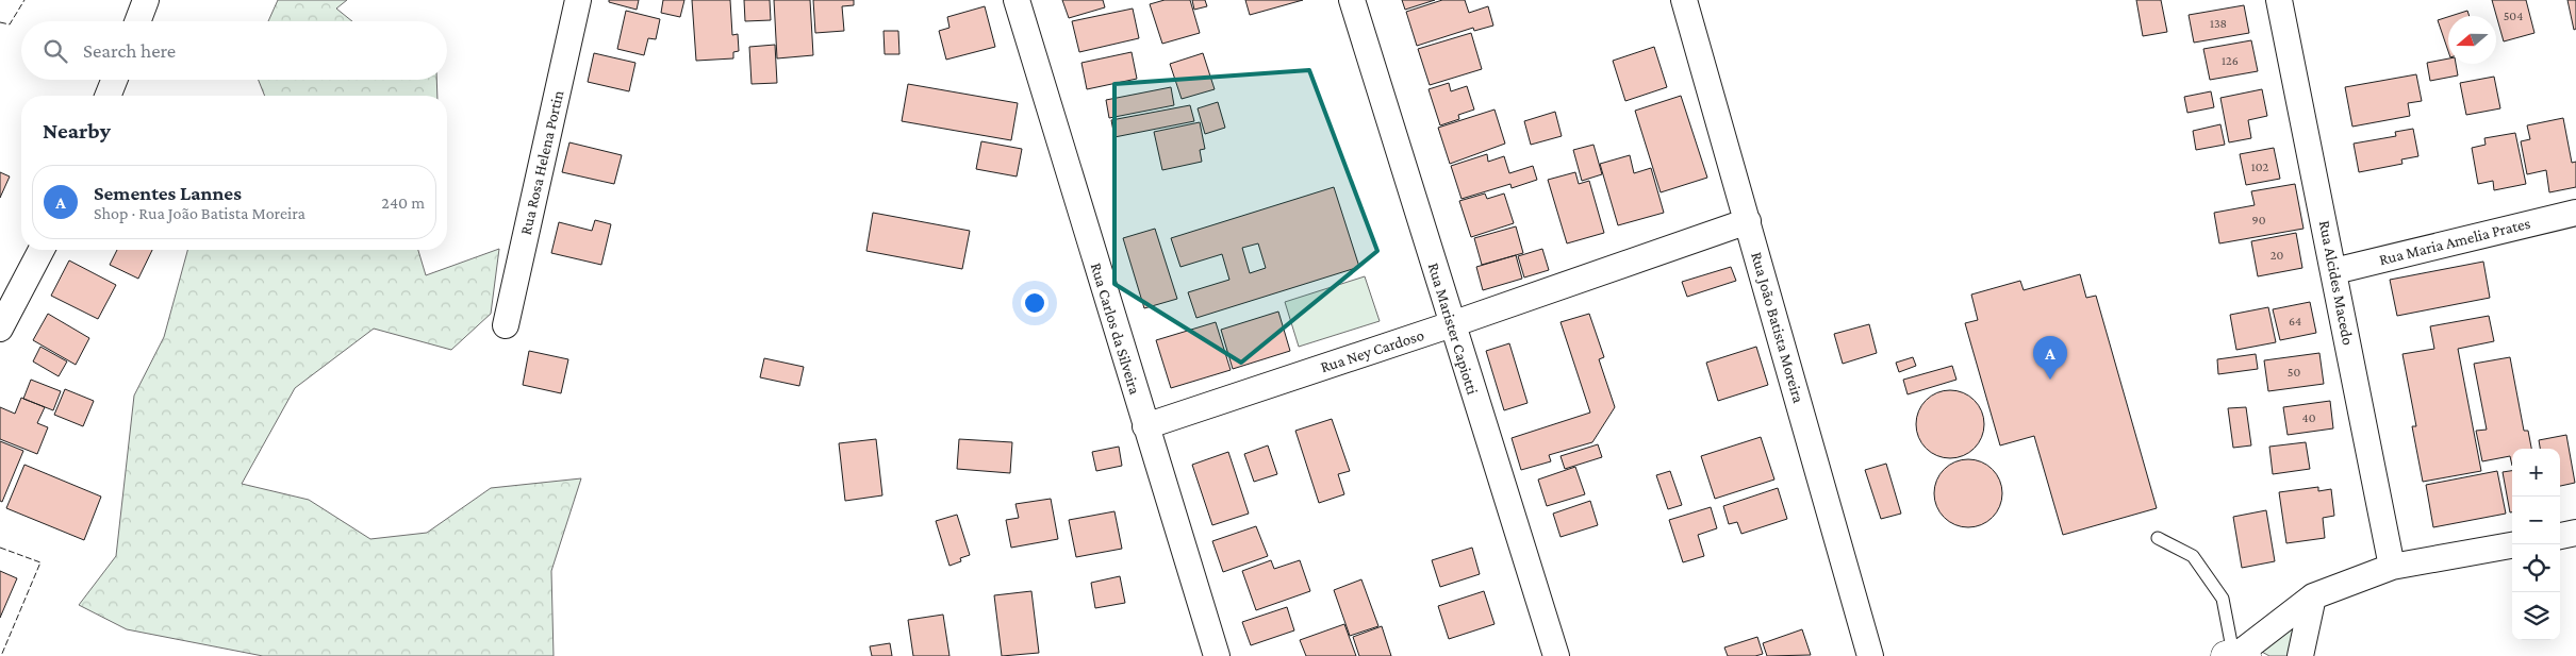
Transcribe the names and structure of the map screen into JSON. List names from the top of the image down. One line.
{"streets":{"street":["Rua Rosa Helena Portin","Rua Maria Amelia Prates","Rua Alcides Macedo","Rua João Batista Moreira","Rua Carlos da Silveira","Rua Marister Capiotti","Rua Ney Cardoso"]},"crossings":[["Rua Maria Amelia Prates","Rua Alcides Macedo"],["Rua João Batista Moreira","Rua Ney Cardoso"],["Rua Carlos da Silveira","Rua Ney Cardoso"],["Rua Marister Capiotti","Rua Ney Cardoso"]],"house_numbers":["504","138","126","102","90","20","64","50","40"],"north":"left","page":{"search":"Search here","heading":"Nearby","list":[{"mark":"A","name":"Sementes Lannes","note":"Shop · Rua João Batista Moreira","value":"240 m"}],"pins":"A","map_buttons":["+","−"]}}
